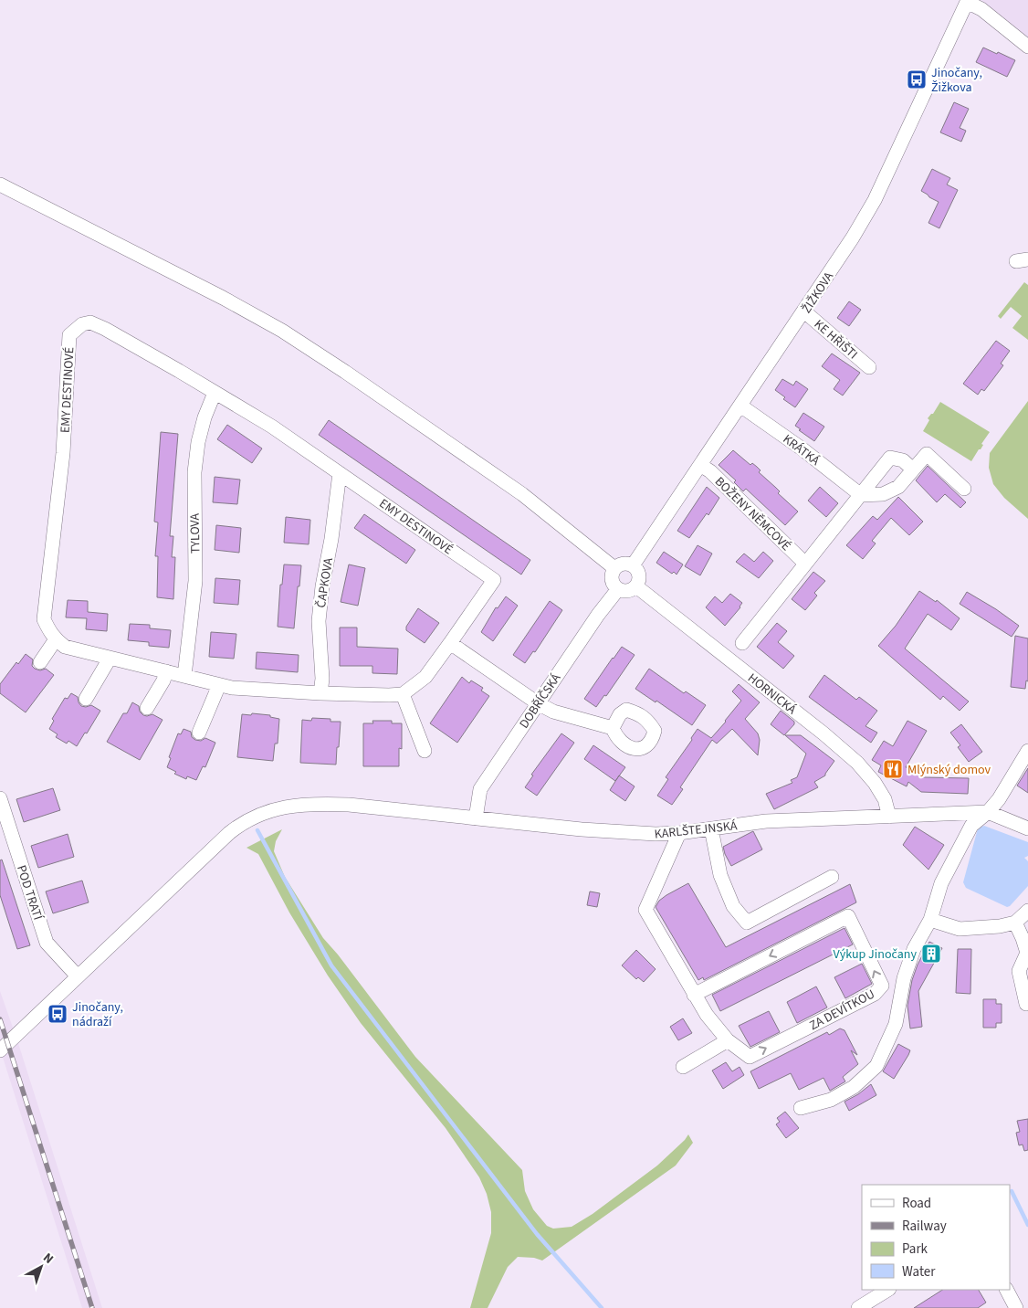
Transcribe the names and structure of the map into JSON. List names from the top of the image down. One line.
{"streets":{"street":["ŽIŽKOVA","KE HŘIŠTI","EMY DESTINOVÉ","KRÁTKÁ","BOŽENY NĚMCOVÉ","TYLOVA","ČAPKOVA","HORNICKÁ","DOBŘÍČSKÁ","KARLŠTEJNSKÁ","POD TRATÍ","ZA DEVÍTKOU"]},"crossings":[["ŽIŽKOVA","KE HŘIŠTI"],["ŽIŽKOVA","KRÁTKÁ"],["ŽIŽKOVA","BOŽENY NĚMCOVÉ"],["ŽIŽKOVA","HORNICKÁ"],["ŽIŽKOVA","DOBŘÍČSKÁ"],["EMY DESTINOVÉ","TYLOVA"],["EMY DESTINOVÉ","ČAPKOVA"],["HORNICKÁ","DOBŘÍČSKÁ"],["HORNICKÁ","KARLŠTEJNSKÁ"],["DOBŘÍČSKÁ","KARLŠTEJNSKÁ"],["KARLŠTEJNSKÁ","POD TRATÍ"],["KARLŠTEJNSKÁ","ZA DEVÍTKOU"]],"places":{"bus stop":["Jinočany, Žižkova","Jinočany, nádraží"],"restaurant":["Mlýnský domov"],"building":["Výkup Jinočany"]},"legend":["Road","Railway","Park","Water"],"north":"top right"}
